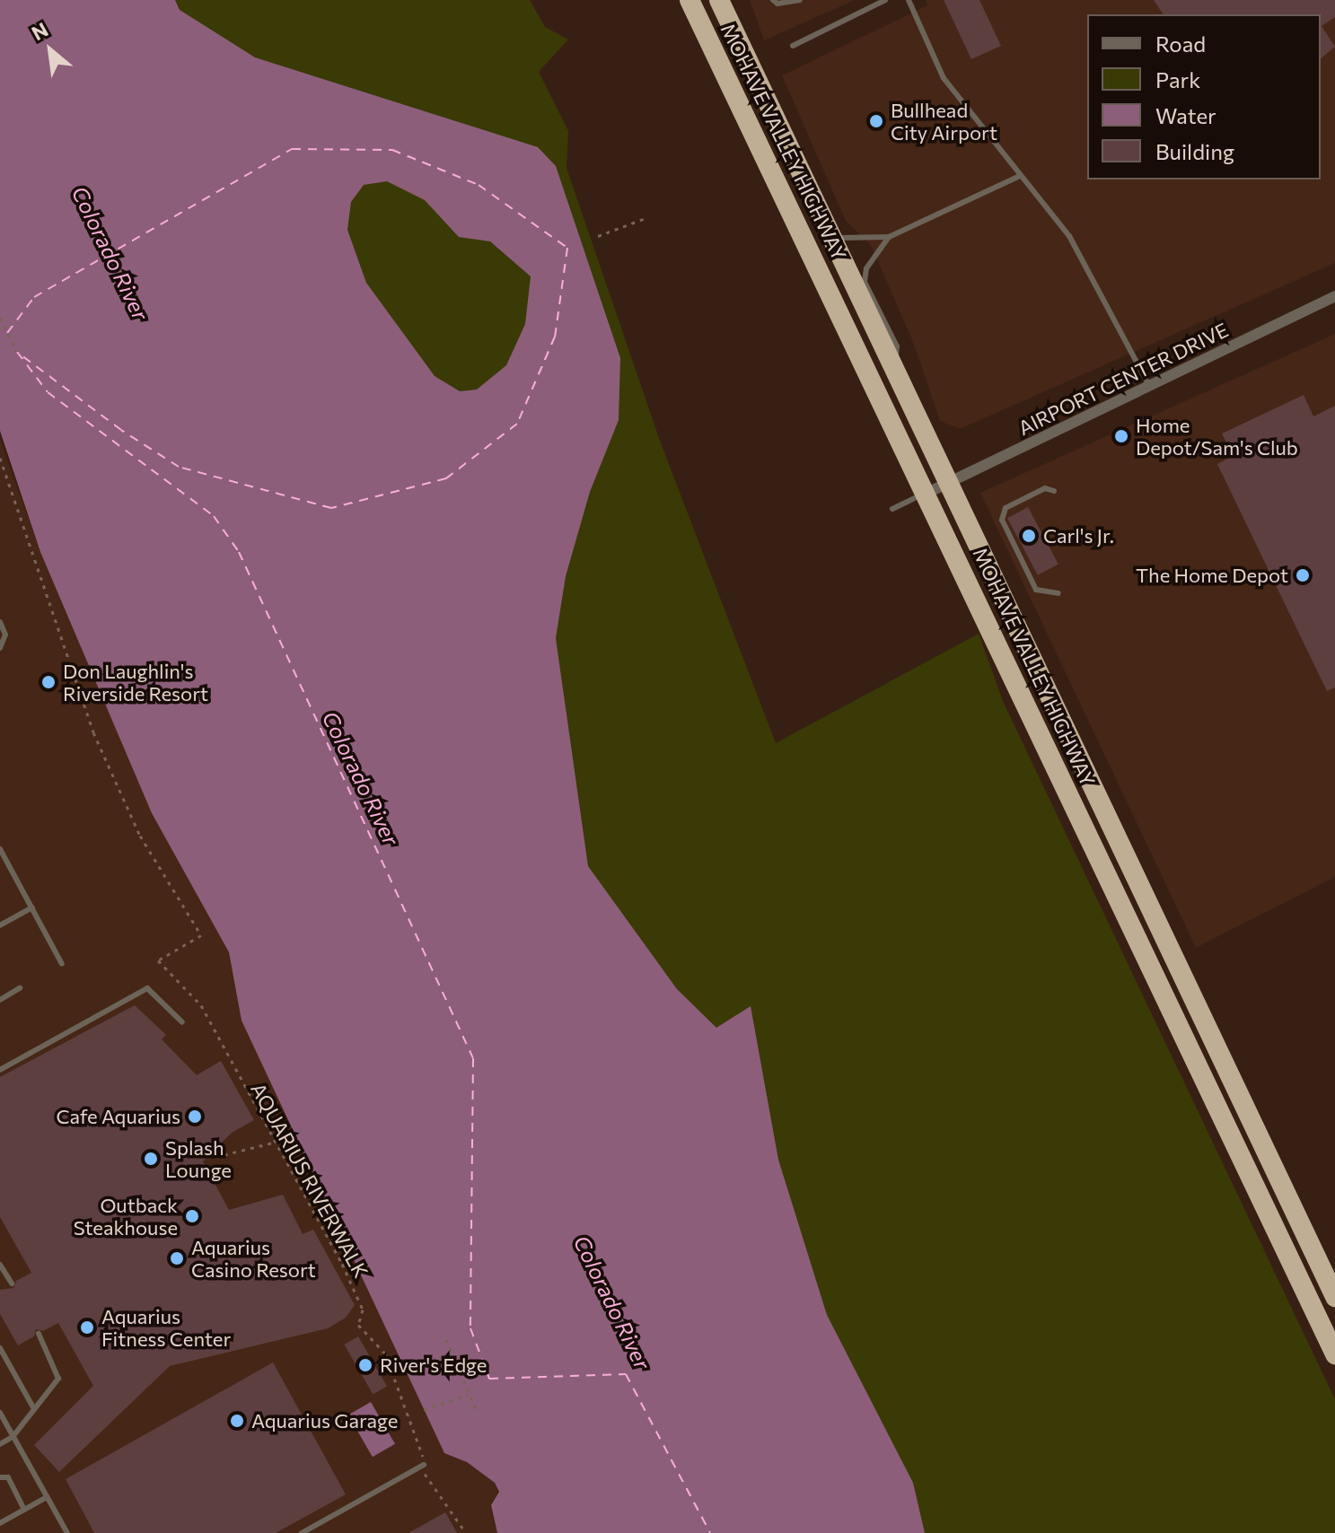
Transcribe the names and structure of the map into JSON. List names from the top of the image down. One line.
{"streets":{"highway":["MOHAVE VALLEY HIGHWAY"],"street":["AIRPORT CENTER DRIVE"],"path":["AQUARIUS RIVERWALK"]},"crossings":[["MOHAVE VALLEY HIGHWAY","AIRPORT CENTER DRIVE"]],"water":["Colorado River"],"places":["Bullhead City Airport","Home Depot/Sam's Club","Carl's Jr.","The Home Depot","Don Laughlin's Riverside Resort","Cafe Aquarius","Splash Lounge","Outback Steakhouse","Aquarius Casino Resort","Aquarius Fitness Center","River's Edge","Aquarius Garage"],"legend":["Road","Park","Water","Building"],"north":"top left"}
